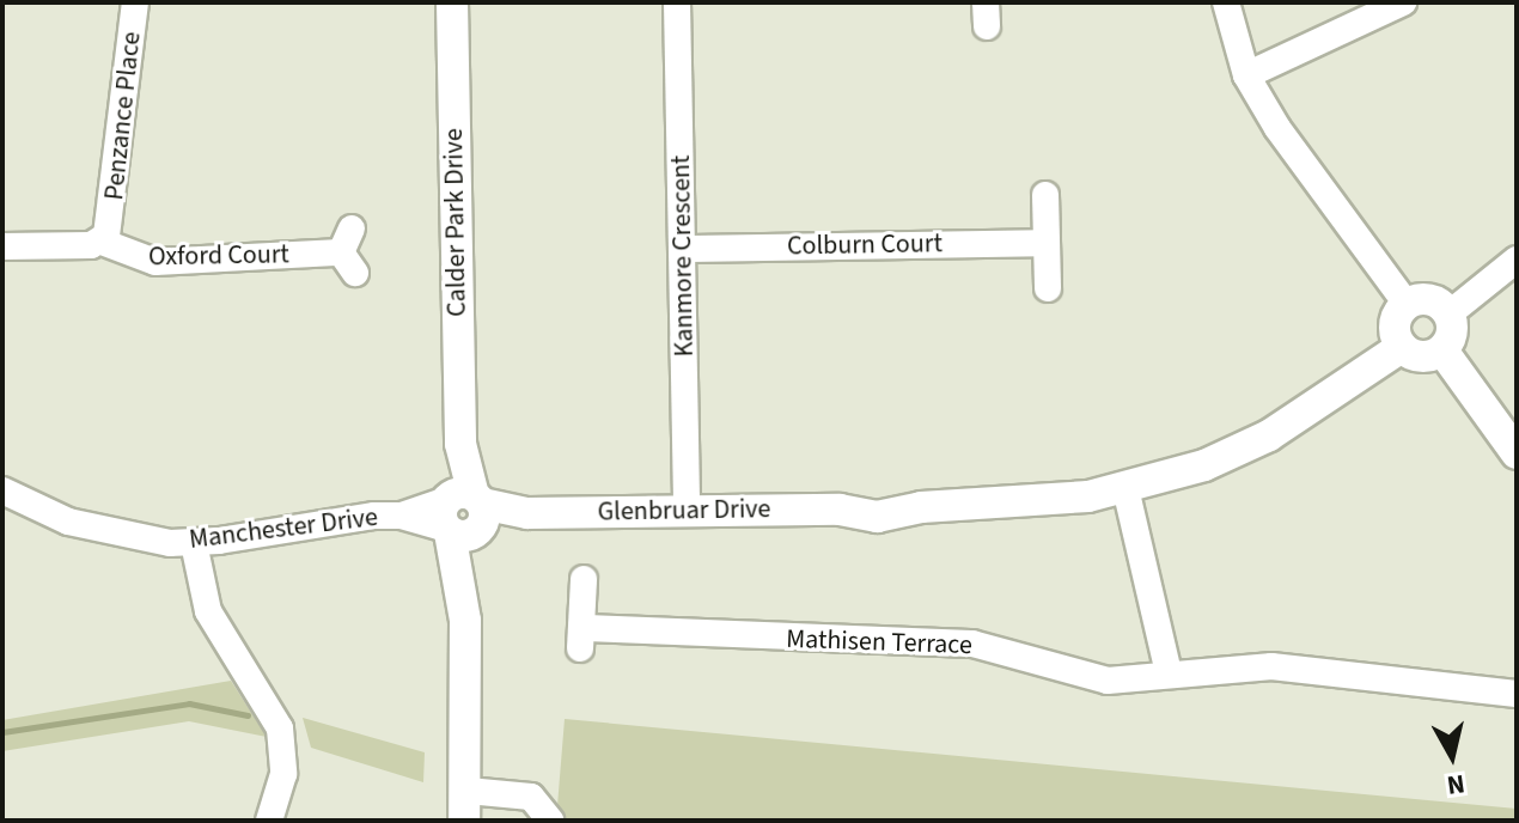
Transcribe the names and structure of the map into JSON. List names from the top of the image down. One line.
{"streets":{"street":["Penzance Place","Calder Park Drive","Colburn Court","Oxford Court","Kanmore Crescent","Glenbruar Drive","Manchester Drive","Mathisen Terrace"]},"crossings":[["Penzance Place","Oxford Court"],["Calder Park Drive","Glenbruar Drive"],["Calder Park Drive","Manchester Drive"],["Colburn Court","Kanmore Crescent"],["Kanmore Crescent","Glenbruar Drive"],["Glenbruar Drive","Manchester Drive"]],"north":"bottom"}
